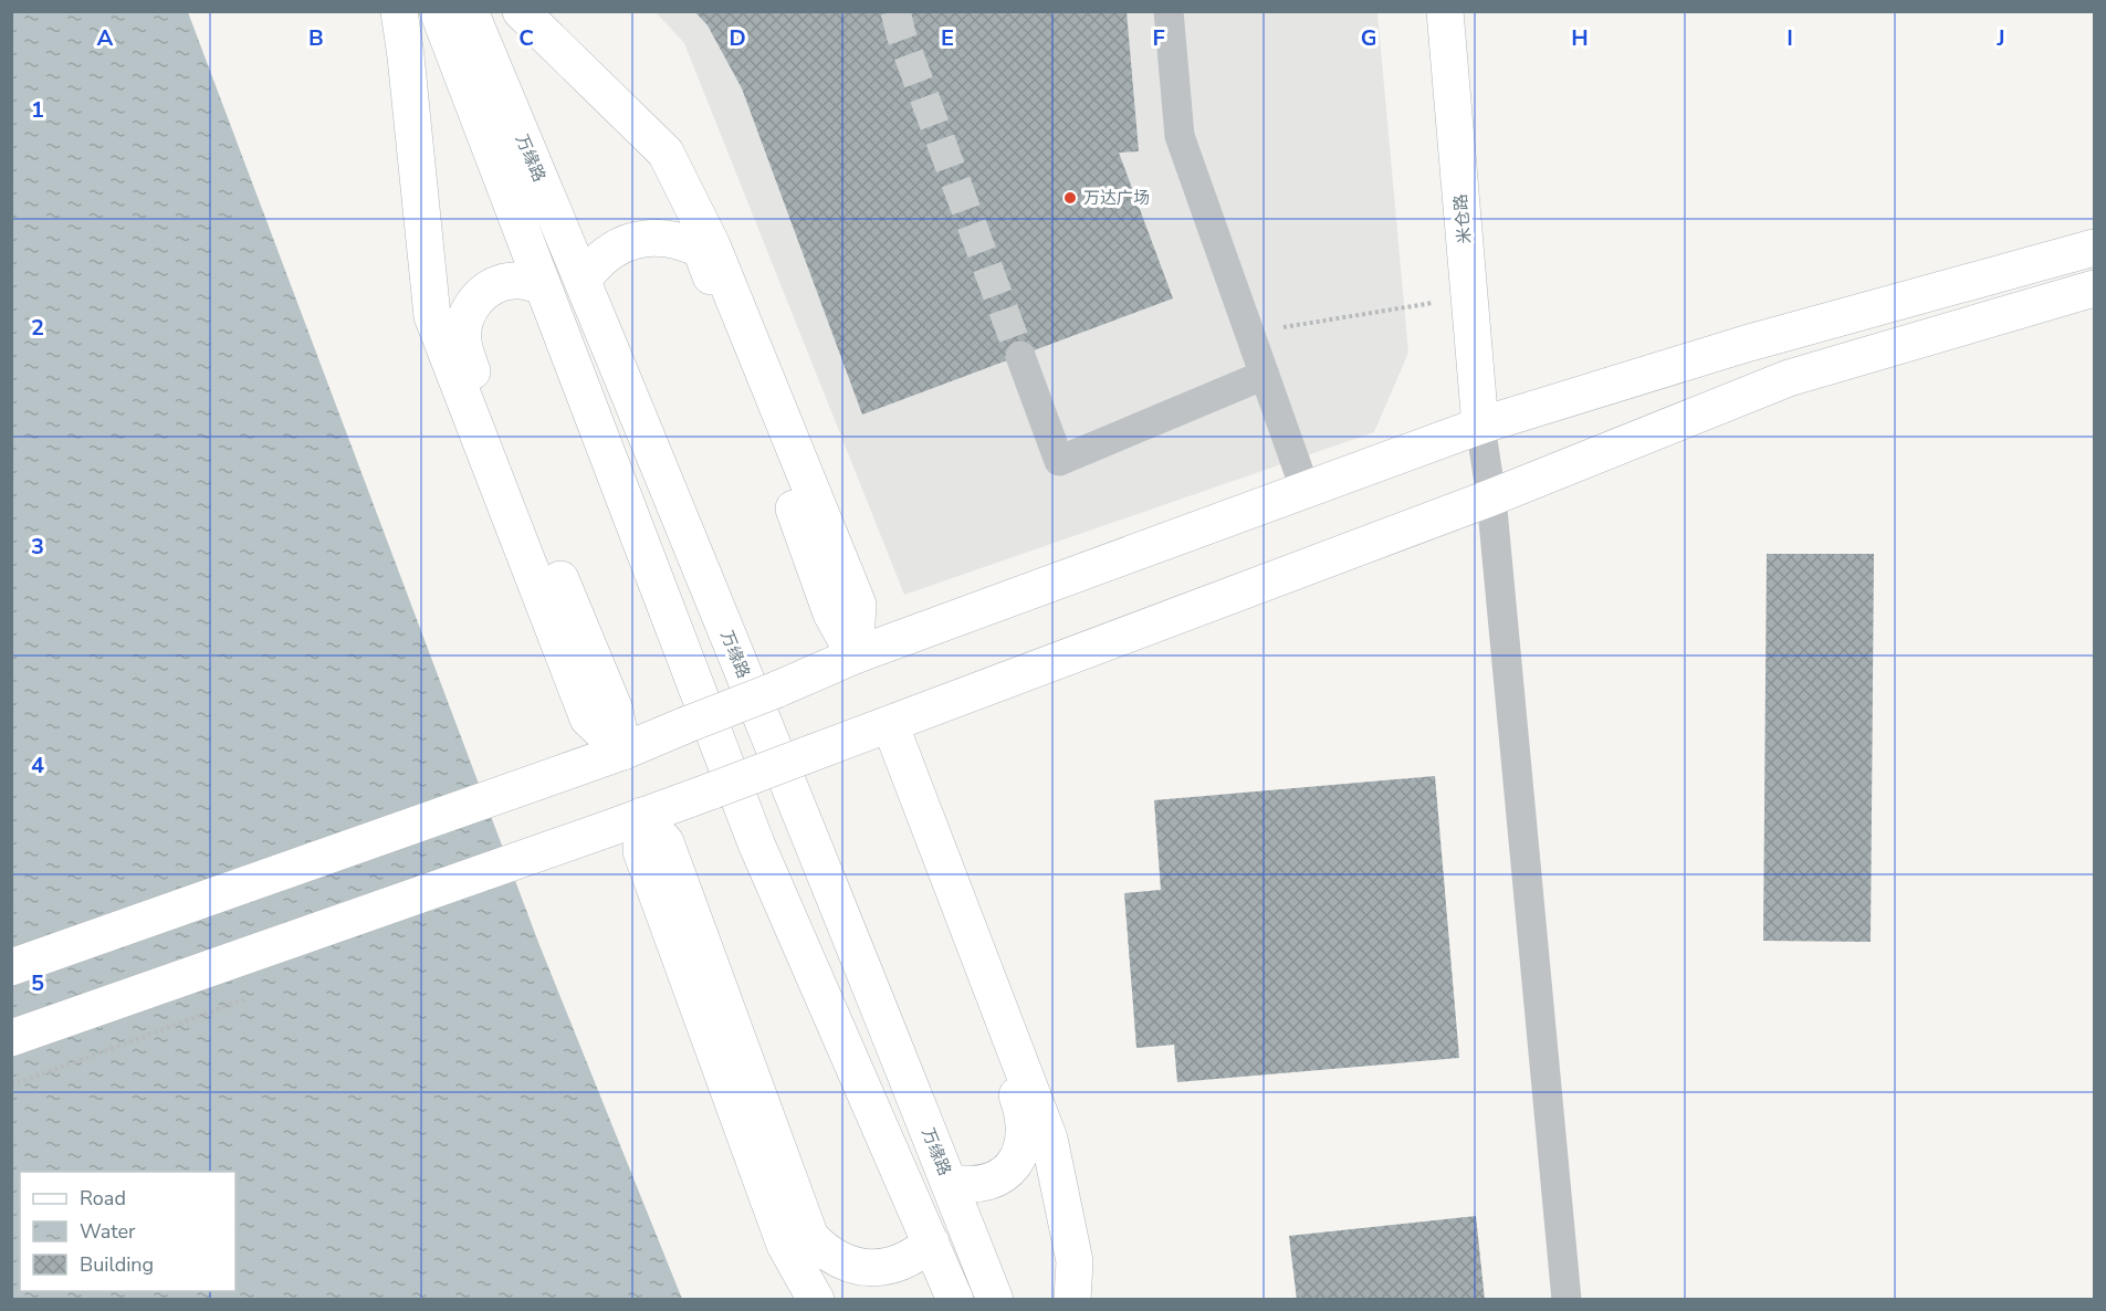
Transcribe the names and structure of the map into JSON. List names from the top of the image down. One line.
{"streets":{"main road":["万缘路","米仓路"]},"places":["万达广场"],"legend":["Road","Water","Building"],"grid":{"columns":["A","B","C","D","E","F","G","H","I","J"],"rows":["1","2","3","4","5"]}}
